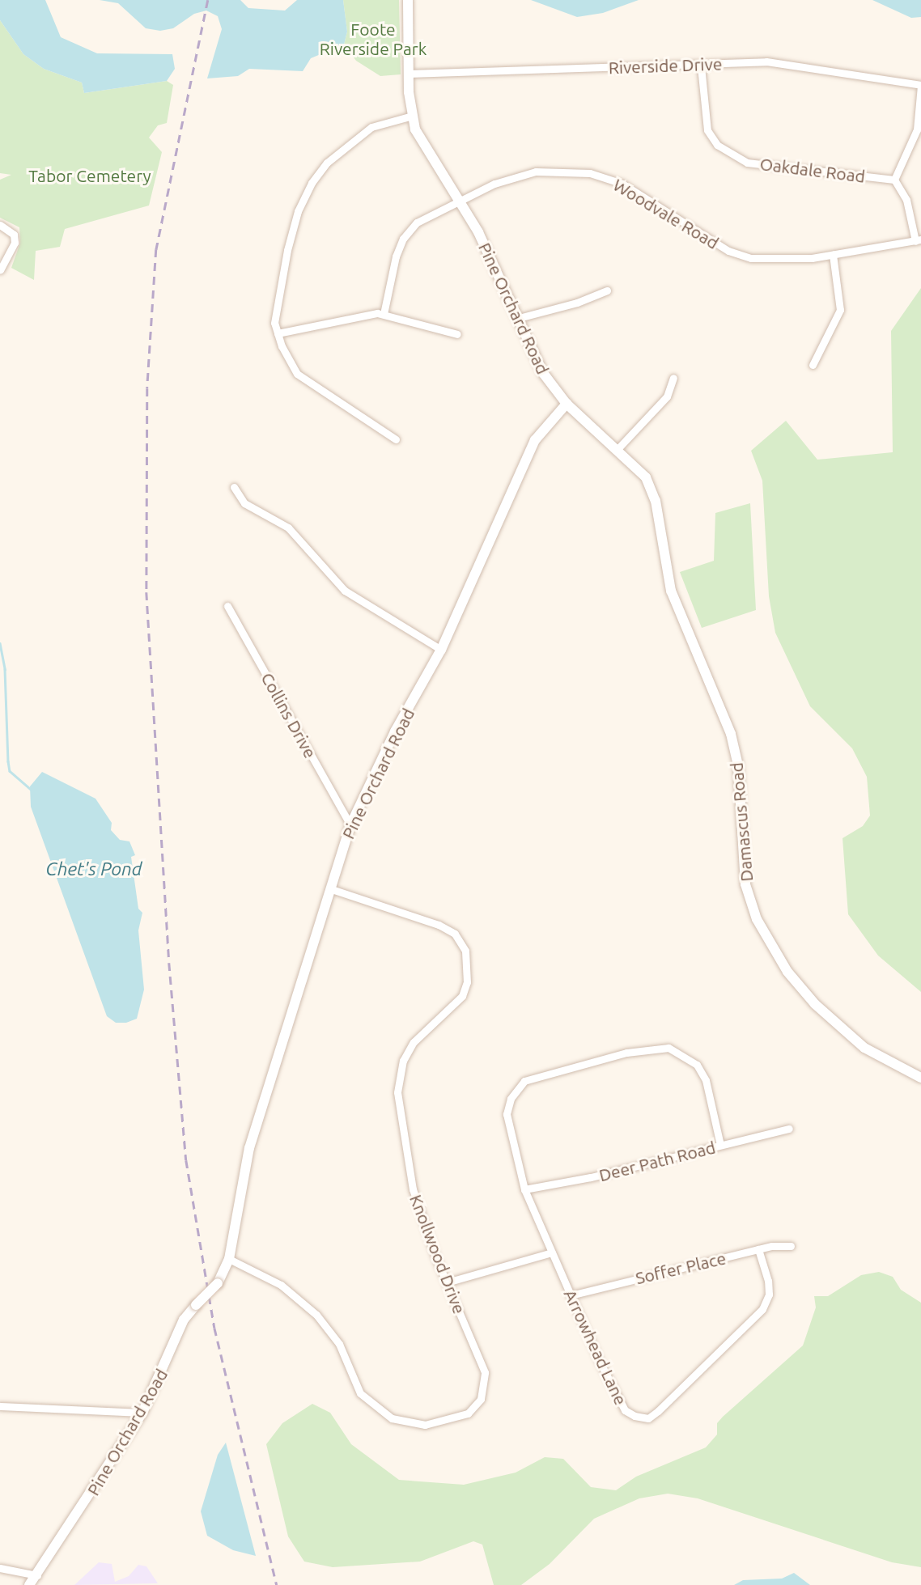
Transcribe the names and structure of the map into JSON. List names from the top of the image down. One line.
{"streets":{"street":["Riverside Drive","Oakdale Road","Woodvale Road","Pine Orchard Road","Collins Drive","Damascus Road","Deer Path Road","Knollwood Drive","Soffer Place","Arrowhead Lane"]},"crossings":[["Riverside Drive","Oakdale Road"],["Riverside Drive","Pine Orchard Road"],["Woodvale Road","Pine Orchard Road"],["Pine Orchard Road","Collins Drive"],["Pine Orchard Road","Damascus Road"],["Pine Orchard Road","Knollwood Drive"],["Deer Path Road","Arrowhead Lane"],["Soffer Place","Arrowhead Lane"]],"water":["Chet's Pond"],"parks":["Foote Riverside Park","Tabor Cemetery"]}
